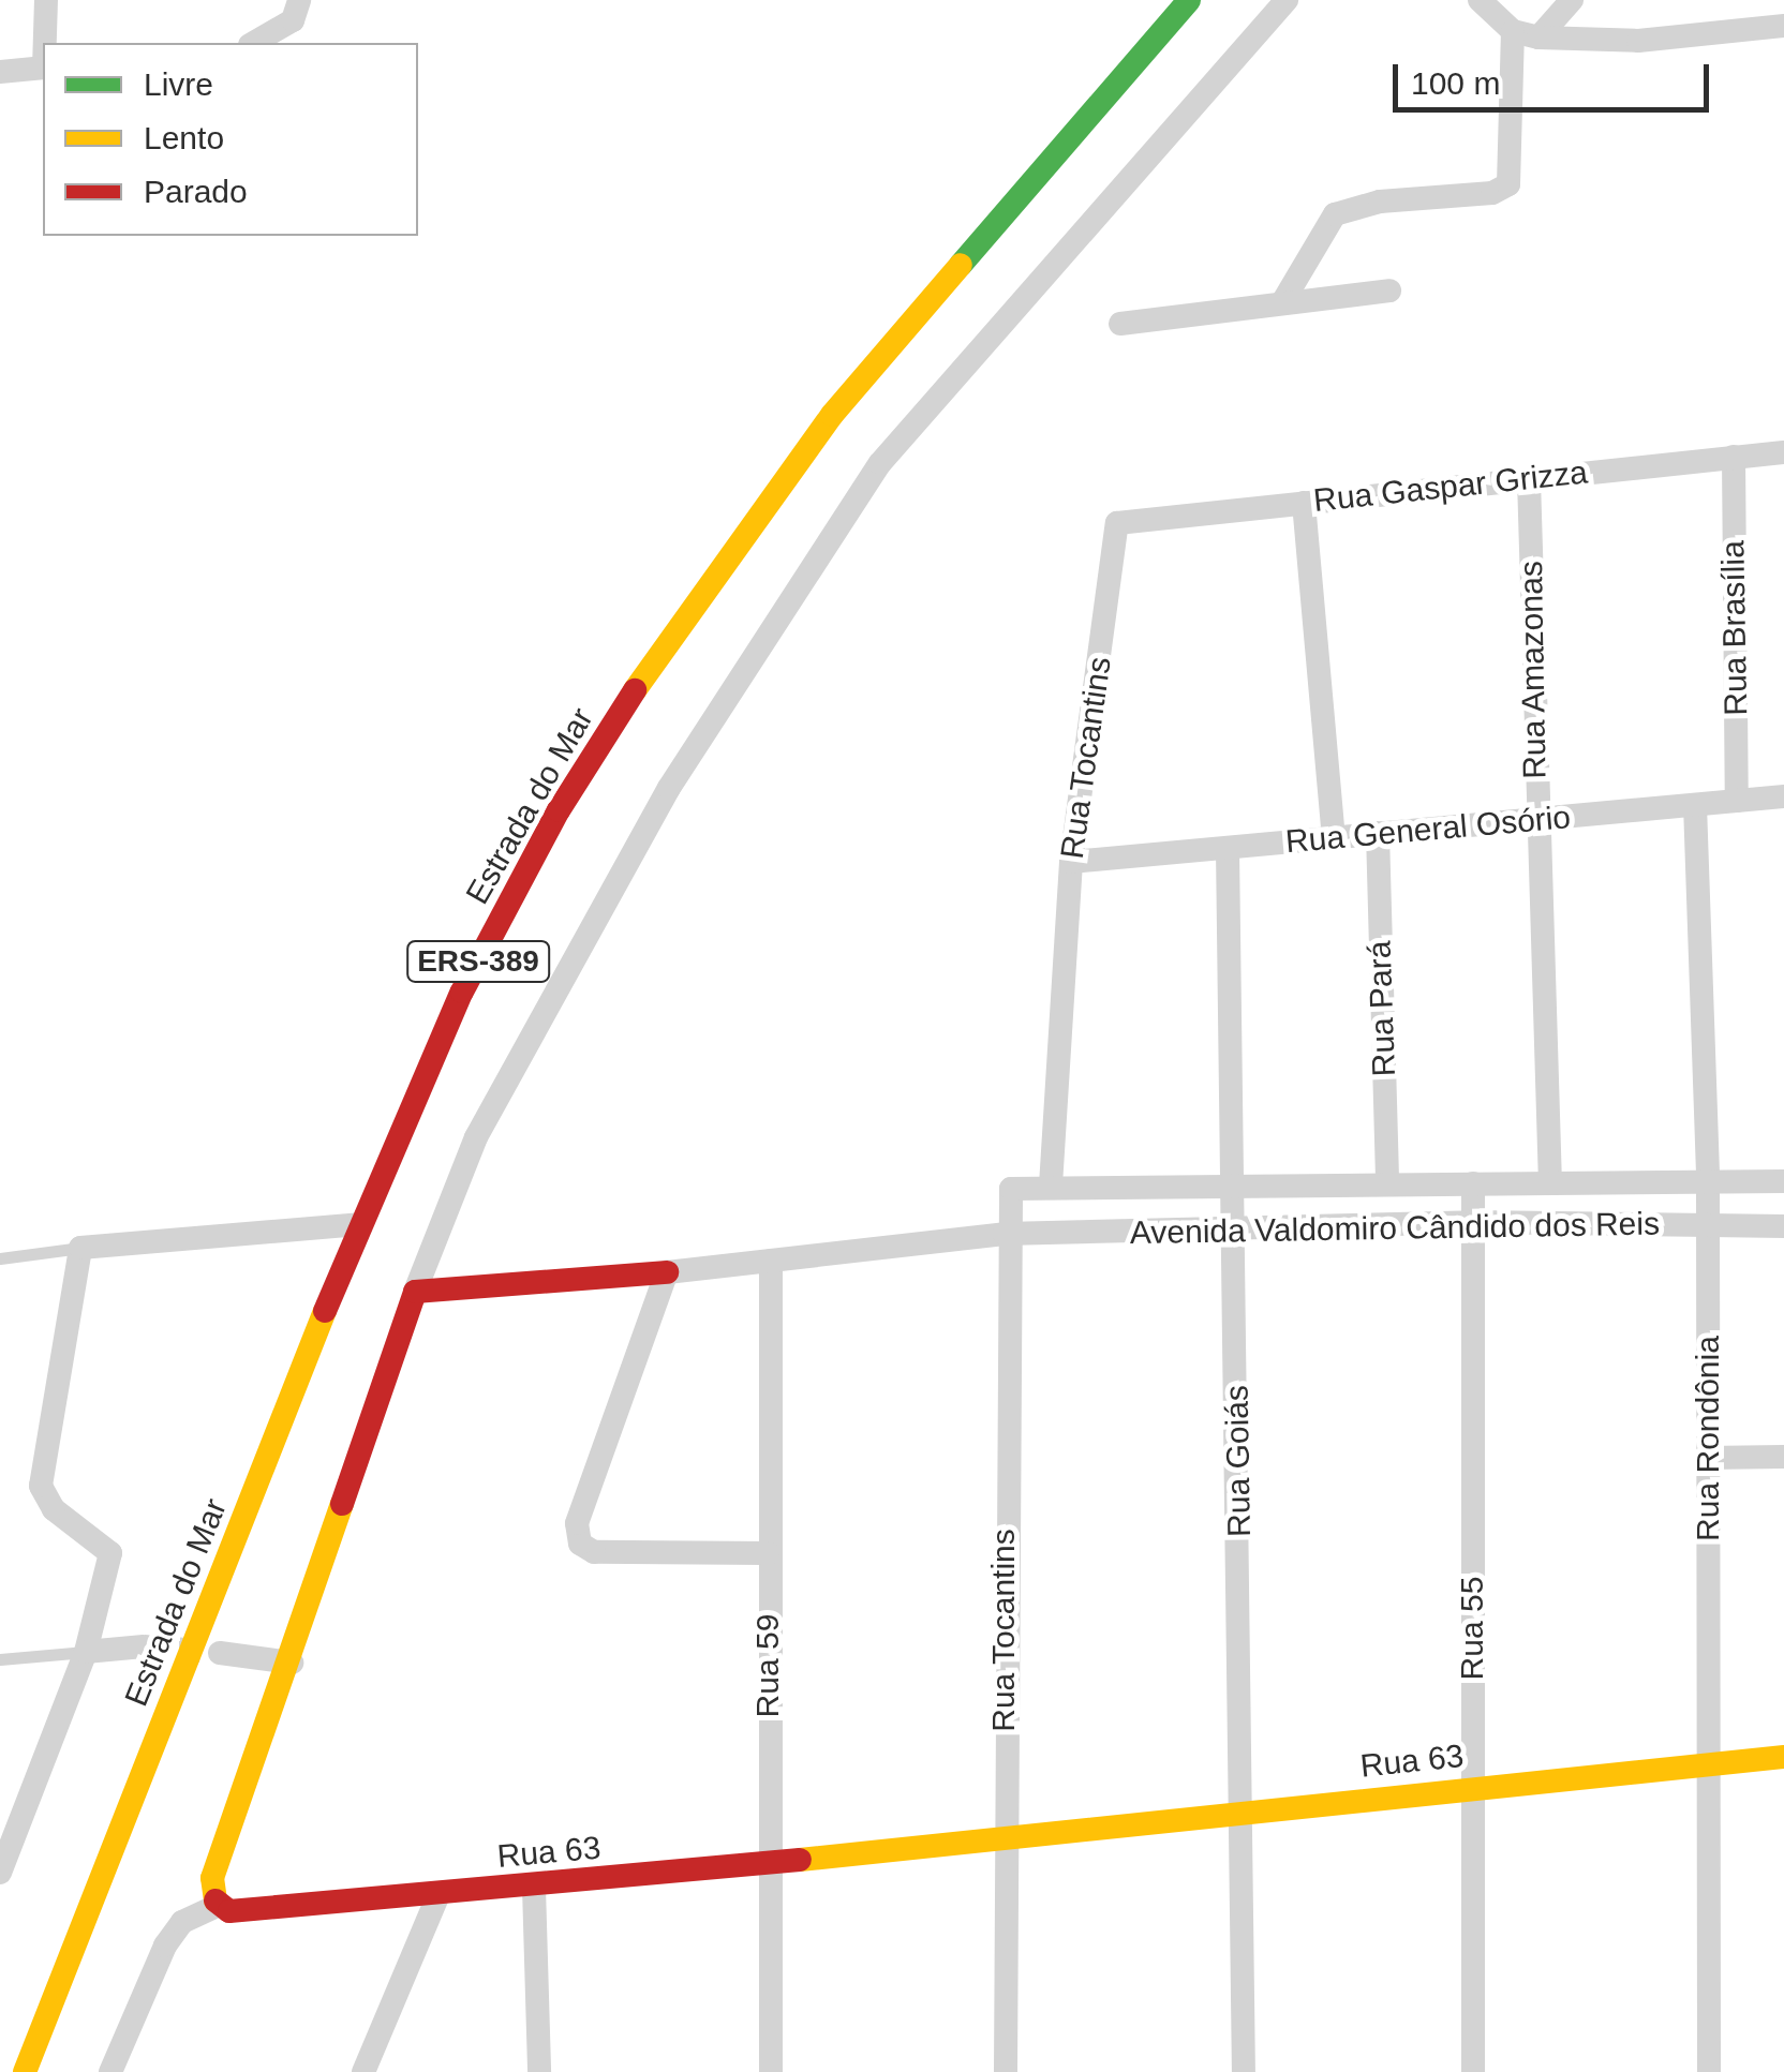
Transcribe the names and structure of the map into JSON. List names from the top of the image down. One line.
{"streets":{"street":["Rua Gaspar Grizza","Rua Brasília","Rua Amazonas","Rua Tocantins","Estrada do Mar","Rua General Osório","ERS-389","Rua Pará","Avenida Valdomiro Cândido dos Reis","Rua Rondônia","Rua Goiás","Rua 55","Rua 59","Rua 63"]},"crossings":[["Rua Gaspar Grizza","Rua Brasília"],["Rua Gaspar Grizza","Rua Amazonas"],["Rua Gaspar Grizza","Rua Tocantins"],["Rua Brasília","Rua General Osório"],["Rua Amazonas","Rua General Osório"],["Rua Amazonas","Avenida Valdomiro Cândido dos Reis"],["Rua Tocantins","Rua General Osório"],["Rua Tocantins","Avenida Valdomiro Cândido dos Reis"],["Rua Tocantins","Rua 63"],["Rua General Osório","Rua Pará"],["Rua General Osório","Rua Rondônia"],["Rua General Osório","Rua Goiás"],["Rua Pará","Avenida Valdomiro Cândido dos Reis"],["Avenida Valdomiro Cândido dos Reis","Rua Rondônia"],["Avenida Valdomiro Cândido dos Reis","Rua Goiás"],["Avenida Valdomiro Cândido dos Reis","Rua 55"],["Avenida Valdomiro Cândido dos Reis","Rua 59"],["Rua Rondônia","Rua 63"],["Rua Goiás","Rua 63"],["Rua 55","Rua 63"],["Rua 59","Rua 63"]],"legend":["Livre","Lento","Parado"],"scale_bar":"100 m"}
